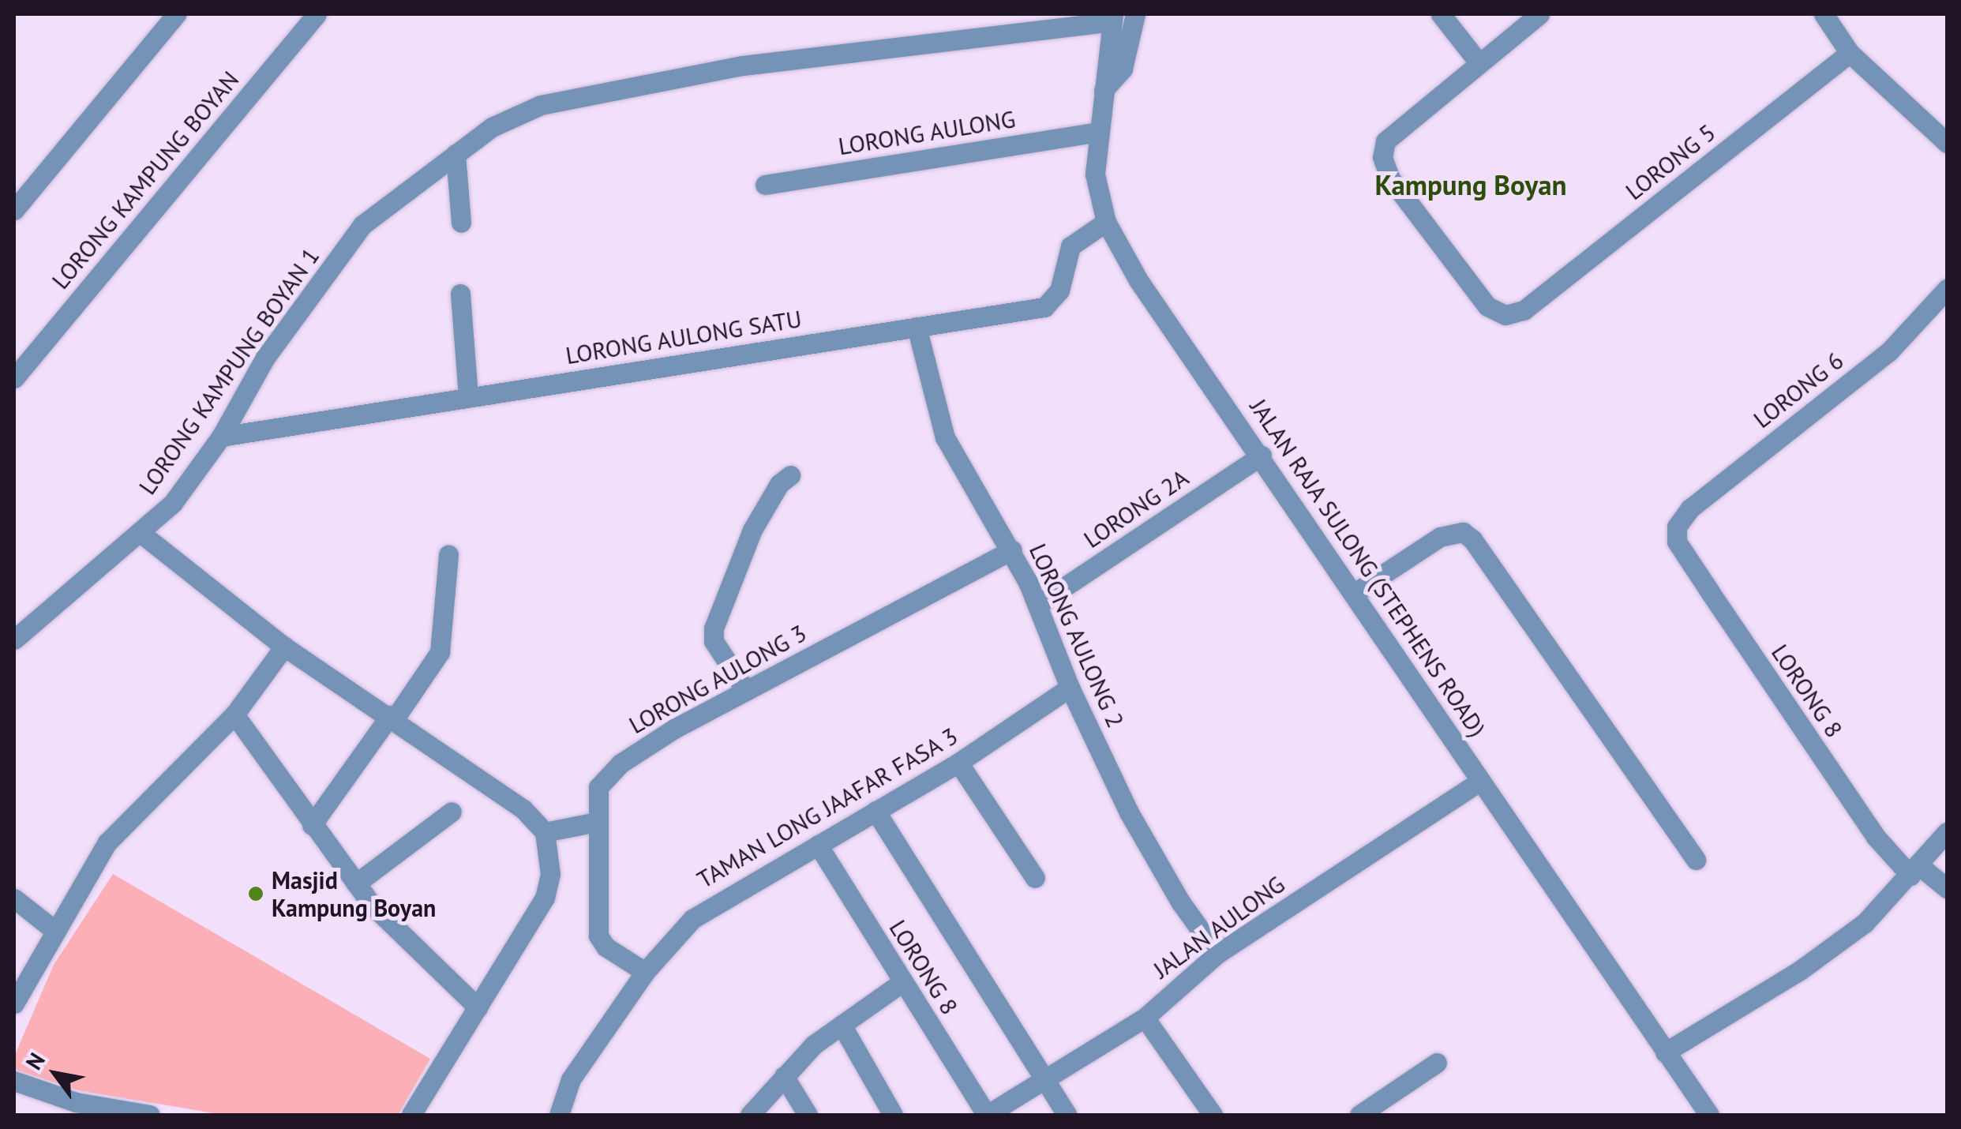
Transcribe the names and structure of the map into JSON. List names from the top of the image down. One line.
{"streets":{"street":["LORONG AULONG","LORONG 5","LORONG KAMPUNG BOYAN","LORONG AULONG SATU","LORONG KAMPUNG BOYAN 1","LORONG 6","LORONG 2A","JALAN RAJA SULONG (STEPHENS ROAD)","LORONG AULONG 2","LORONG AULONG 3","LORONG 8","TAMAN LONG JAAFAR FASA 3","JALAN AULONG"]},"crossings":[["LORONG AULONG","JALAN RAJA SULONG (STEPHENS ROAD)"],["LORONG AULONG SATU","LORONG KAMPUNG BOYAN 1"],["LORONG AULONG SATU","JALAN RAJA SULONG (STEPHENS ROAD)"],["LORONG AULONG SATU","LORONG AULONG 2"],["LORONG KAMPUNG BOYAN 1","JALAN RAJA SULONG (STEPHENS ROAD)"],["LORONG 6","LORONG 8"],["LORONG 2A","JALAN RAJA SULONG (STEPHENS ROAD)"],["LORONG 2A","LORONG AULONG 2"],["JALAN RAJA SULONG (STEPHENS ROAD)","JALAN AULONG"],["LORONG AULONG 2","LORONG AULONG 3"],["LORONG AULONG 2","TAMAN LONG JAAFAR FASA 3"],["LORONG AULONG 2","JALAN AULONG"],["LORONG AULONG 3","TAMAN LONG JAAFAR FASA 3"],["LORONG 8","TAMAN LONG JAAFAR FASA 3"],["LORONG 8","JALAN AULONG"]],"districts":["Kampung Boyan"],"places":["Masjid Kampung Boyan"],"north":"top left"}
